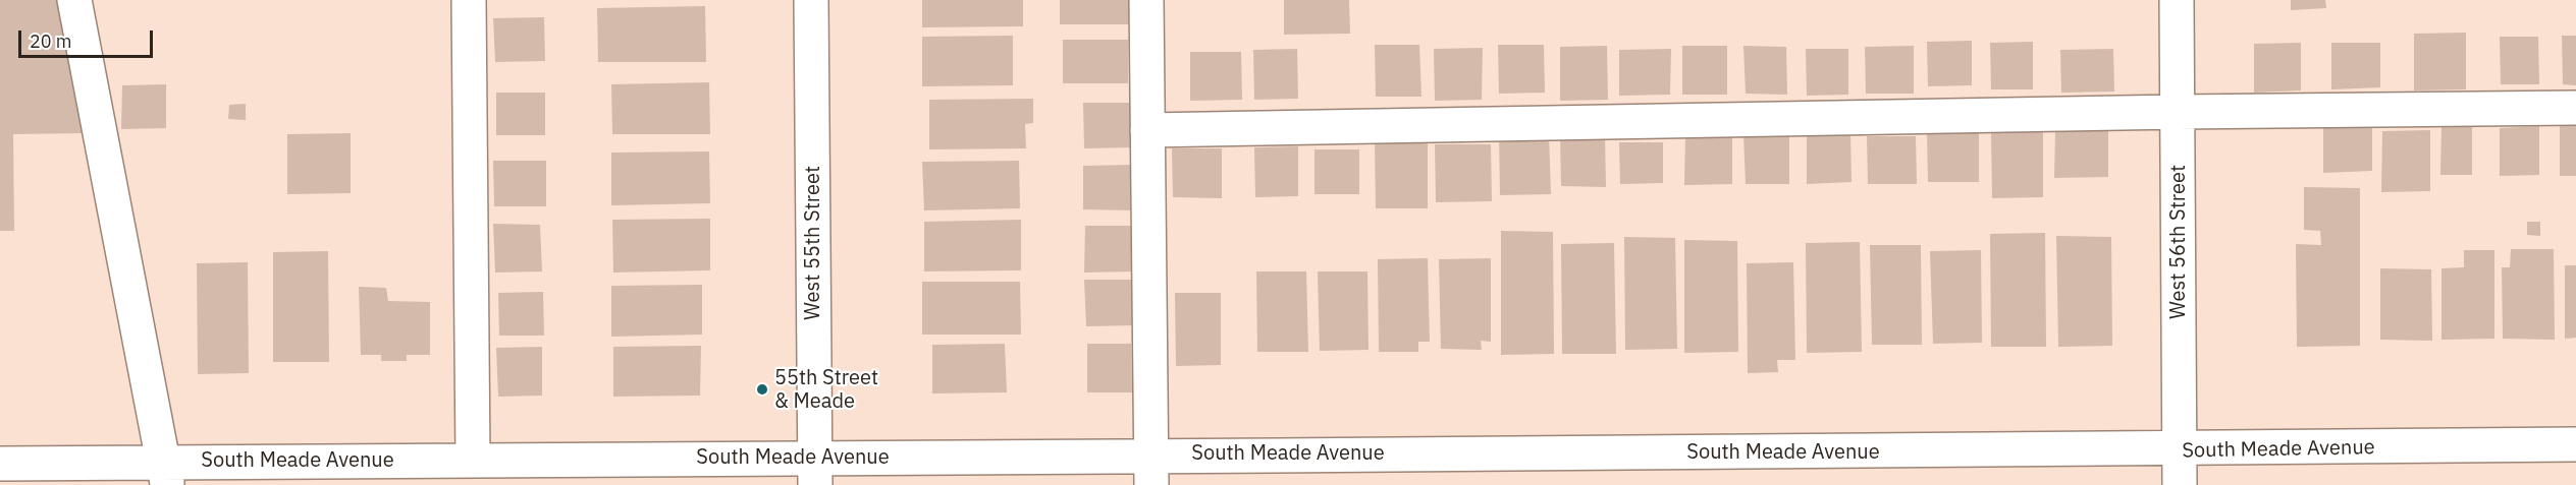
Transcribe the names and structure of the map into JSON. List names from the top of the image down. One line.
{"streets":{"street":["West 56th Street","West 55th Street","South Meade Avenue"]},"crossings":[["West 56th Street","South Meade Avenue"],["West 55th Street","South Meade Avenue"]],"places":["55th Street & Meade"],"scale_bar":"20 m"}
